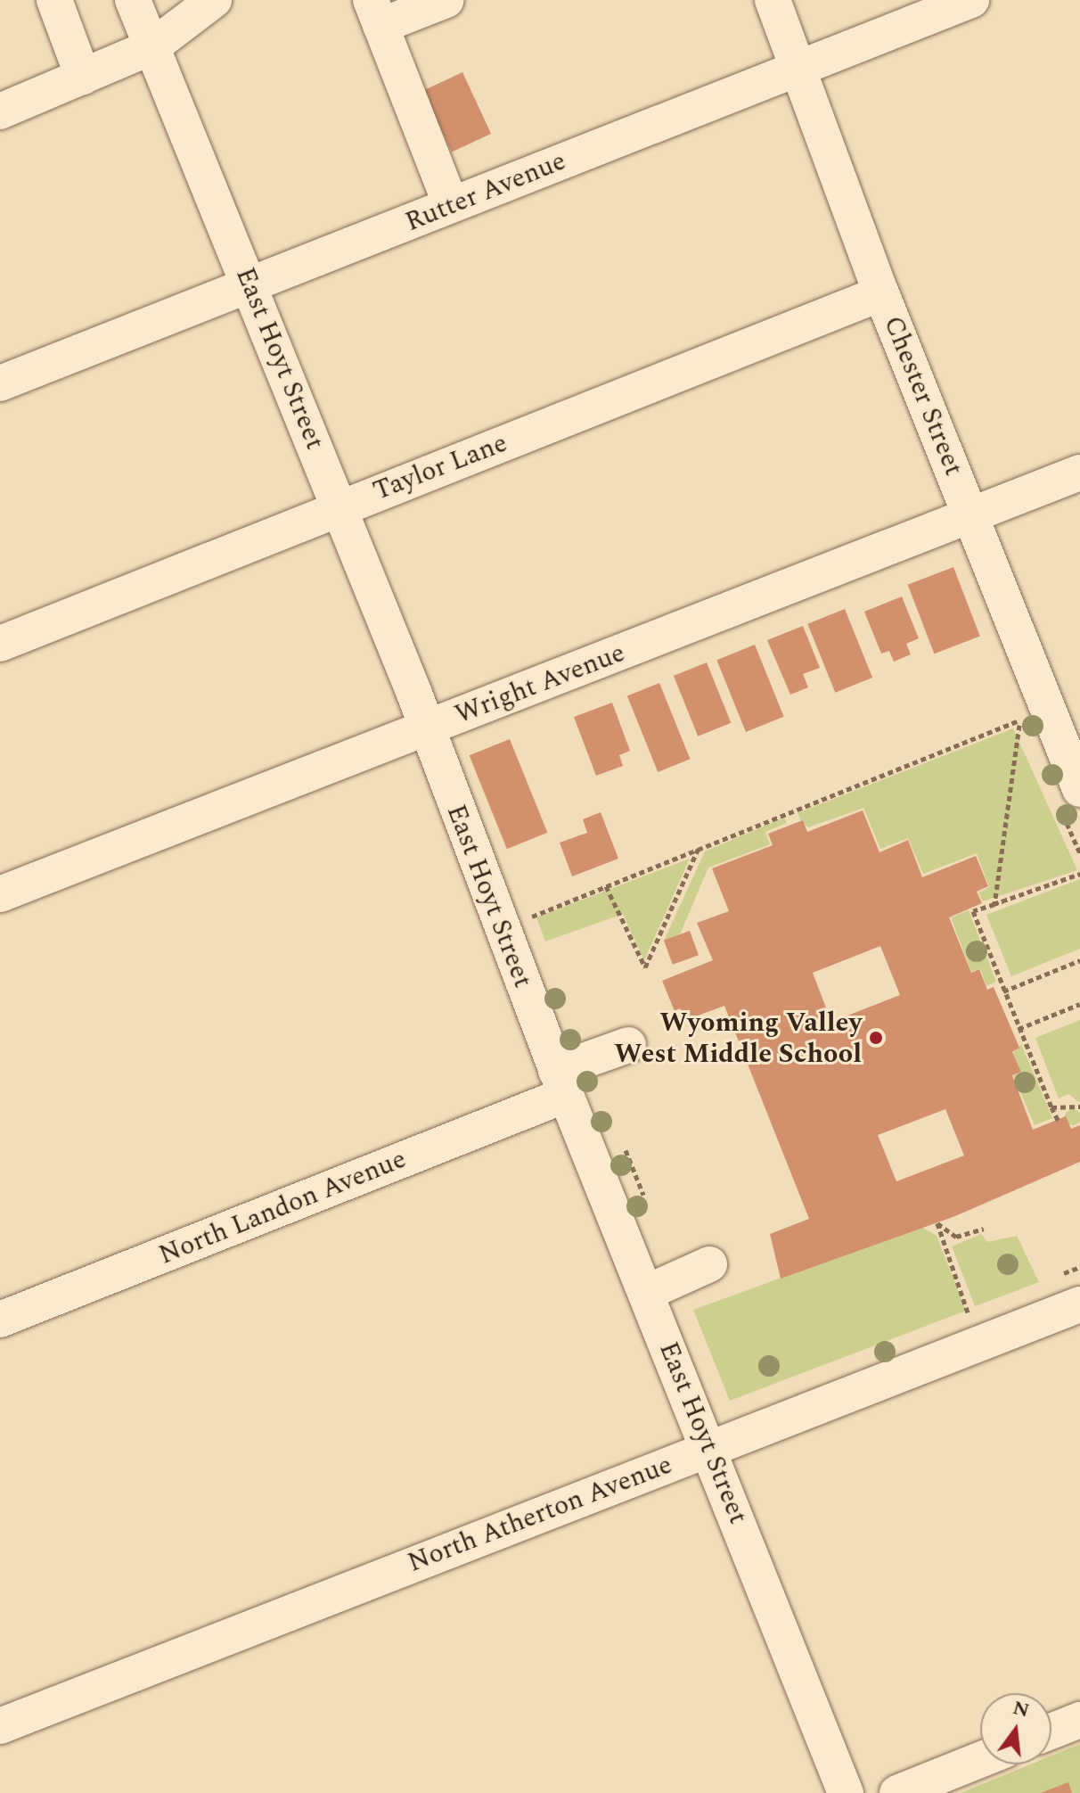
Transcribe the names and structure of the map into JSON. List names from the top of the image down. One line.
{"streets":{"street":["Rutter Avenue","East Hoyt Street","Chester Street","Taylor Lane","Wright Avenue","North Landon Avenue","North Atherton Avenue"]},"crossings":[["Rutter Avenue","East Hoyt Street"],["Rutter Avenue","Chester Street"],["East Hoyt Street","Taylor Lane"],["East Hoyt Street","Wright Avenue"],["East Hoyt Street","North Landon Avenue"],["East Hoyt Street","North Atherton Avenue"],["Chester Street","Taylor Lane"],["Chester Street","Wright Avenue"]],"places":["Wyoming Valley West Middle School"],"north":"top"}
